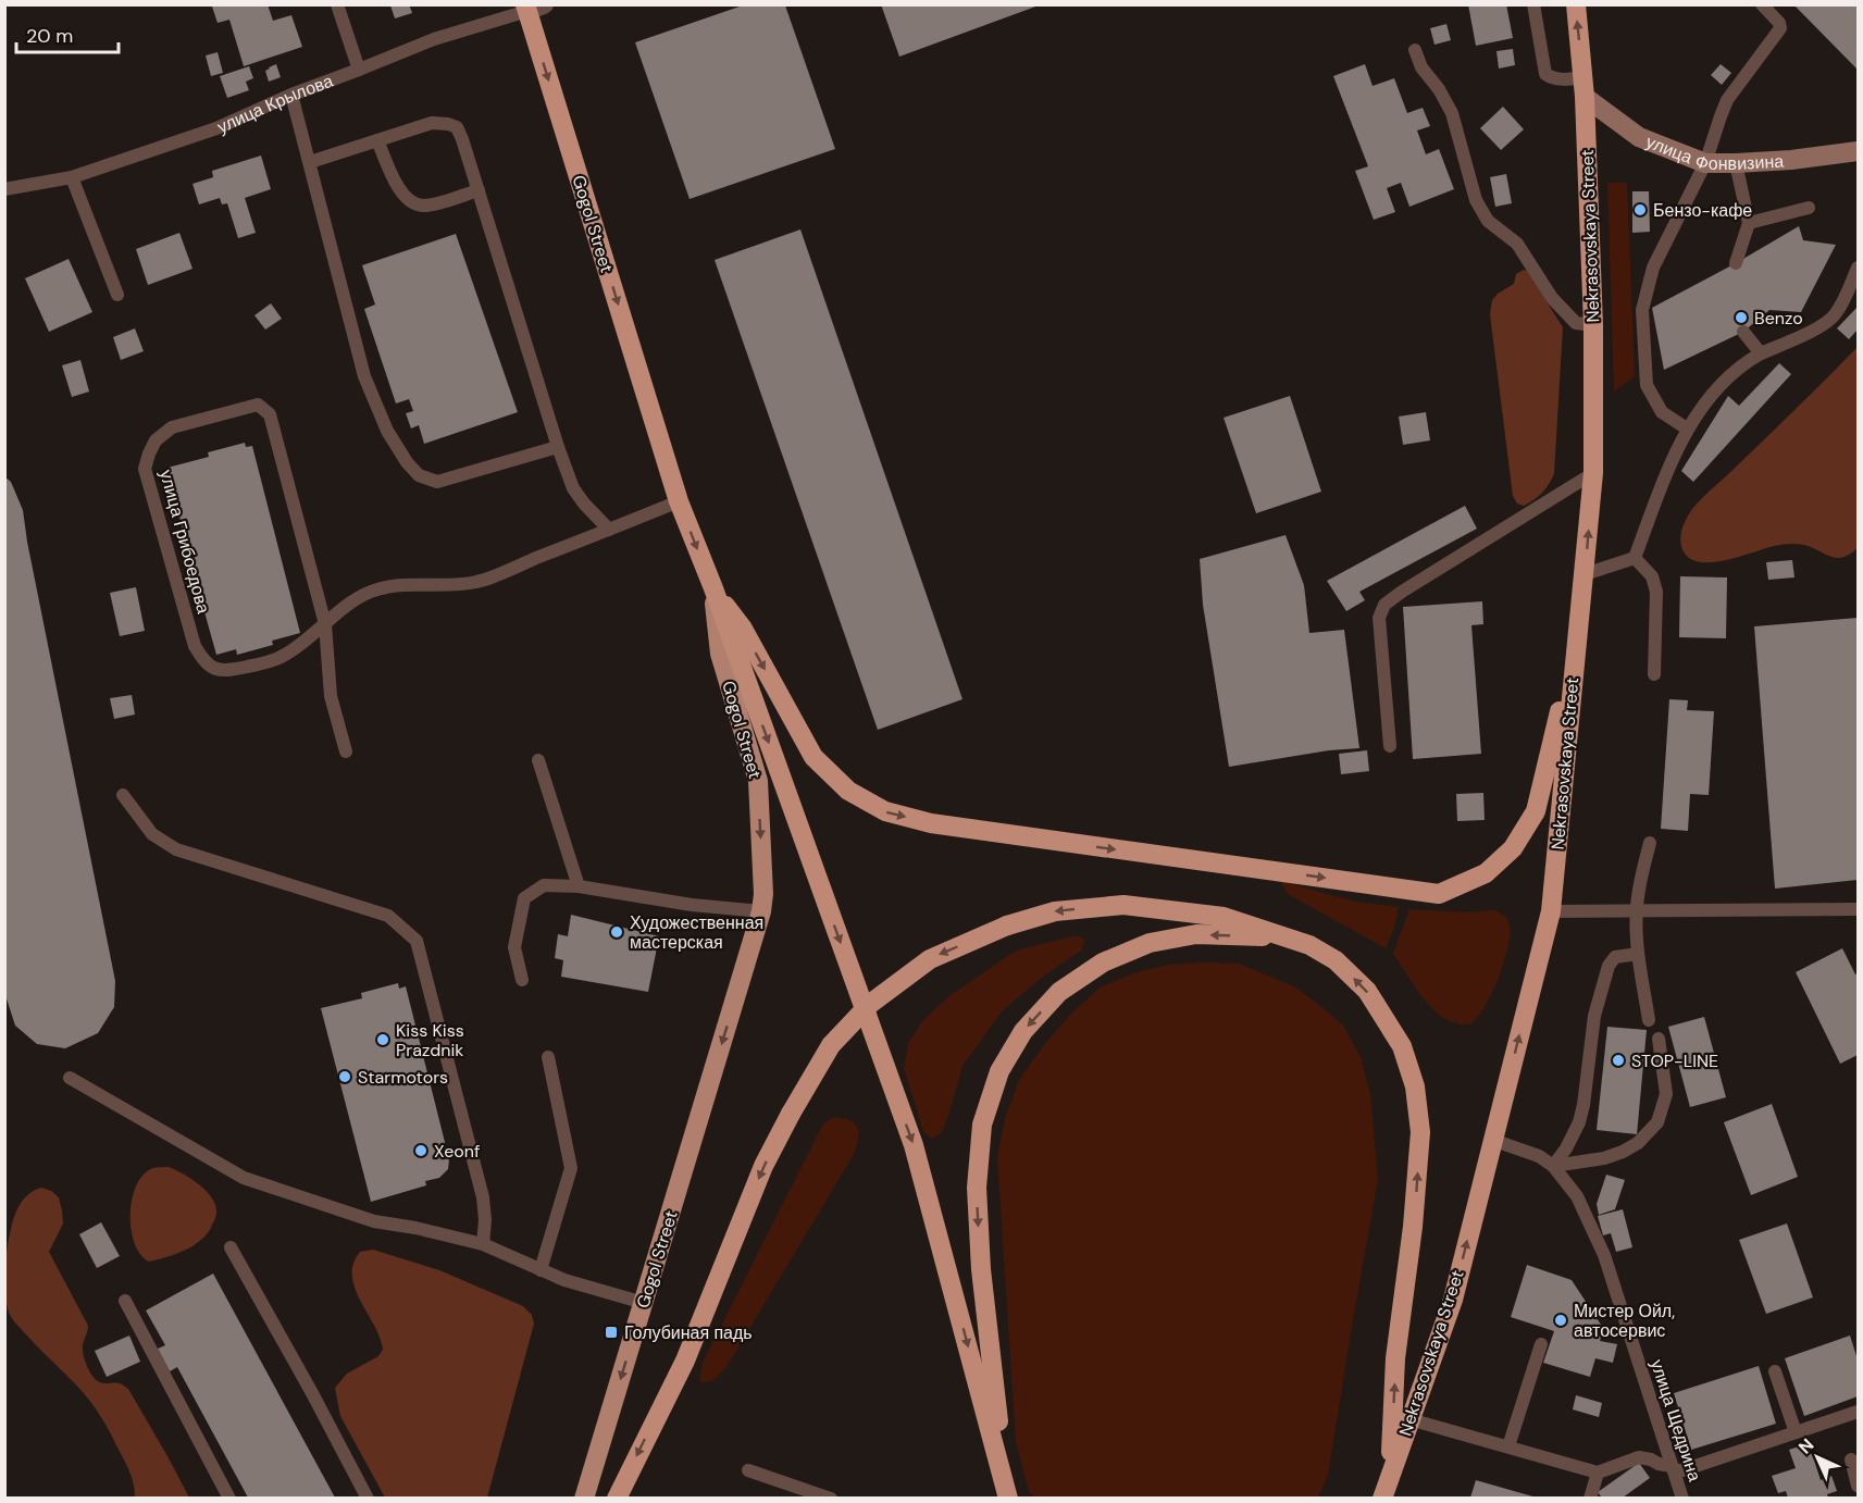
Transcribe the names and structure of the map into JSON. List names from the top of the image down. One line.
{"streets":{"highway":["Gogol Street","Nekrasovskaya Street"],"main road":["улица Фонвизина"],"lane":["улица Крылова","улица Грибоедова","улица Щедрина"]},"crossings":[["улица Крылова","Gogol Street"],["улица Фонвизина","Nekrasovskaya Street"],["Gogol Street","улица Грибоедова"],["Nekrasovskaya Street","улица Щедрина"]],"one_way":["Nekrasovskaya Street"],"places":{"other":["Бензо-кафе","Benzo","Художественная мастерская","Kiss Kiss Prazdnik","STOP-LINE","Starmotors","Xeonf","Мистер Ойл, автосервис"],"transit":["Голубиная падь"]},"scale_bar":"20 m","north":"top left"}
